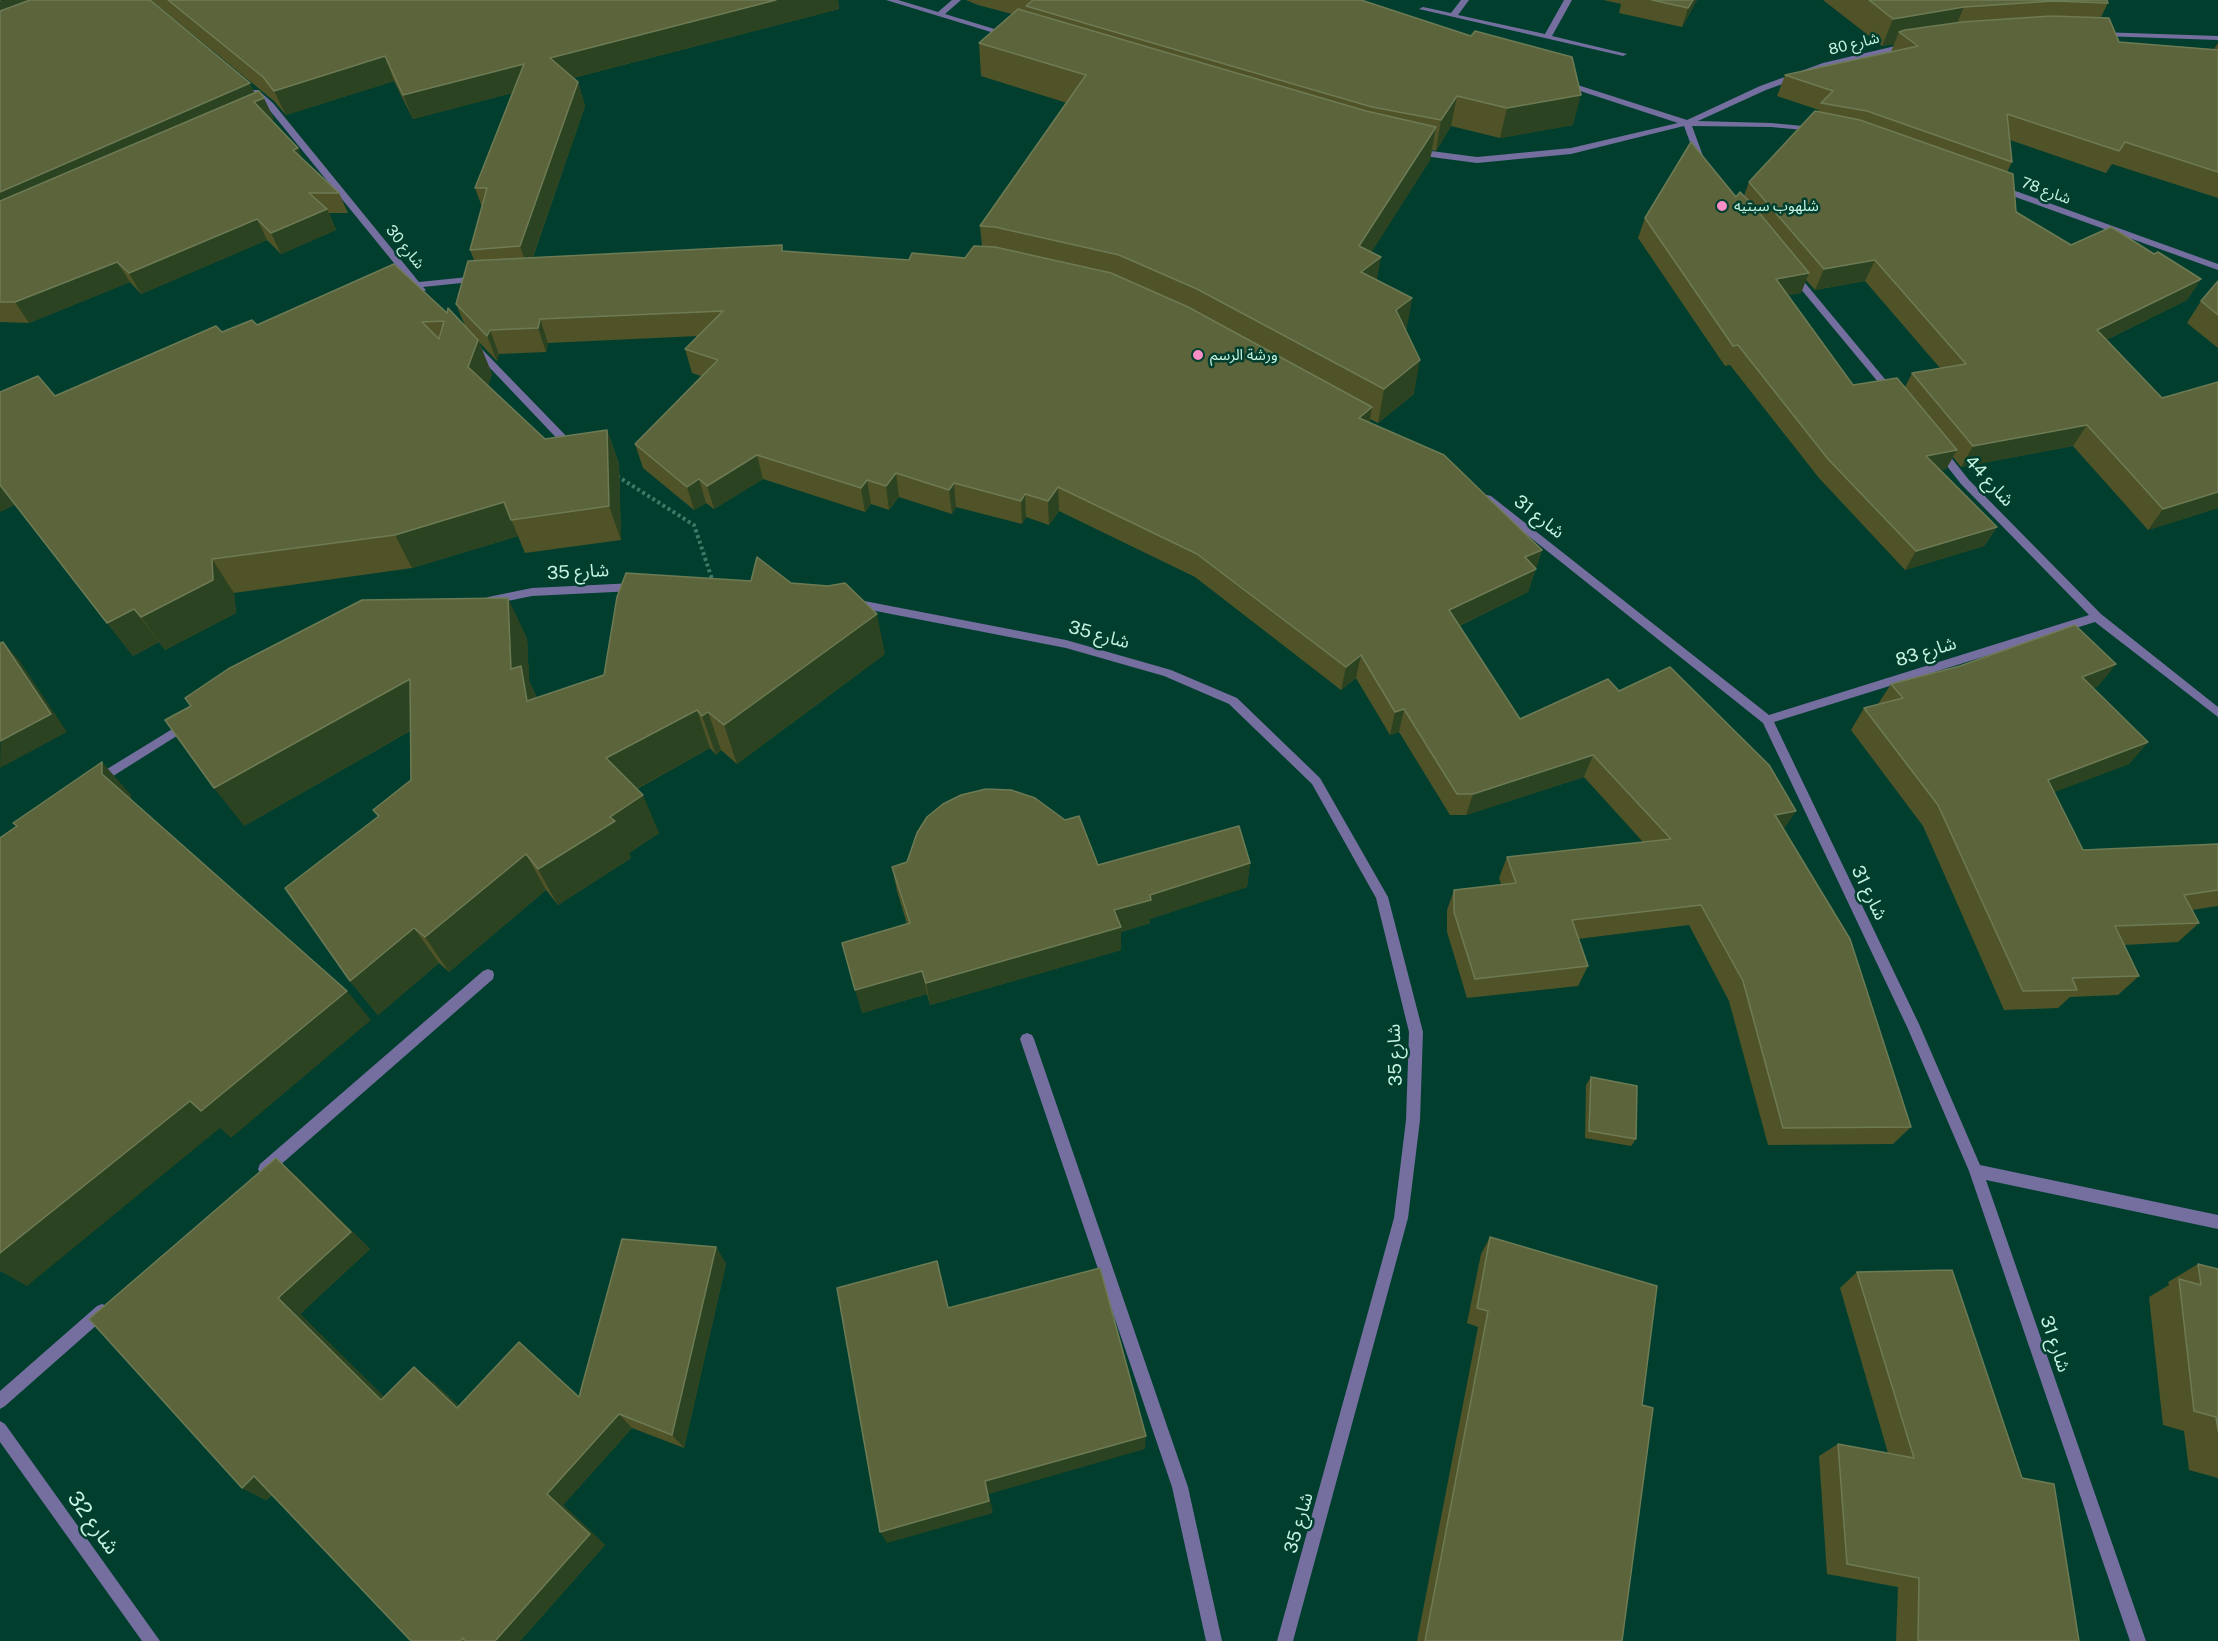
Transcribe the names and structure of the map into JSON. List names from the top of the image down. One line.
{"streets":{"street":["شارع 80","شارع 78","شارع 30","شارع 44","شارع 31","شارع 35","شارع 83","شارع 32"]},"crossings":[["شارع 44","شارع 83"],["شارع 31","شارع 83"]],"places":["شلهوب سبتيه","ورشة الرسم"]}
